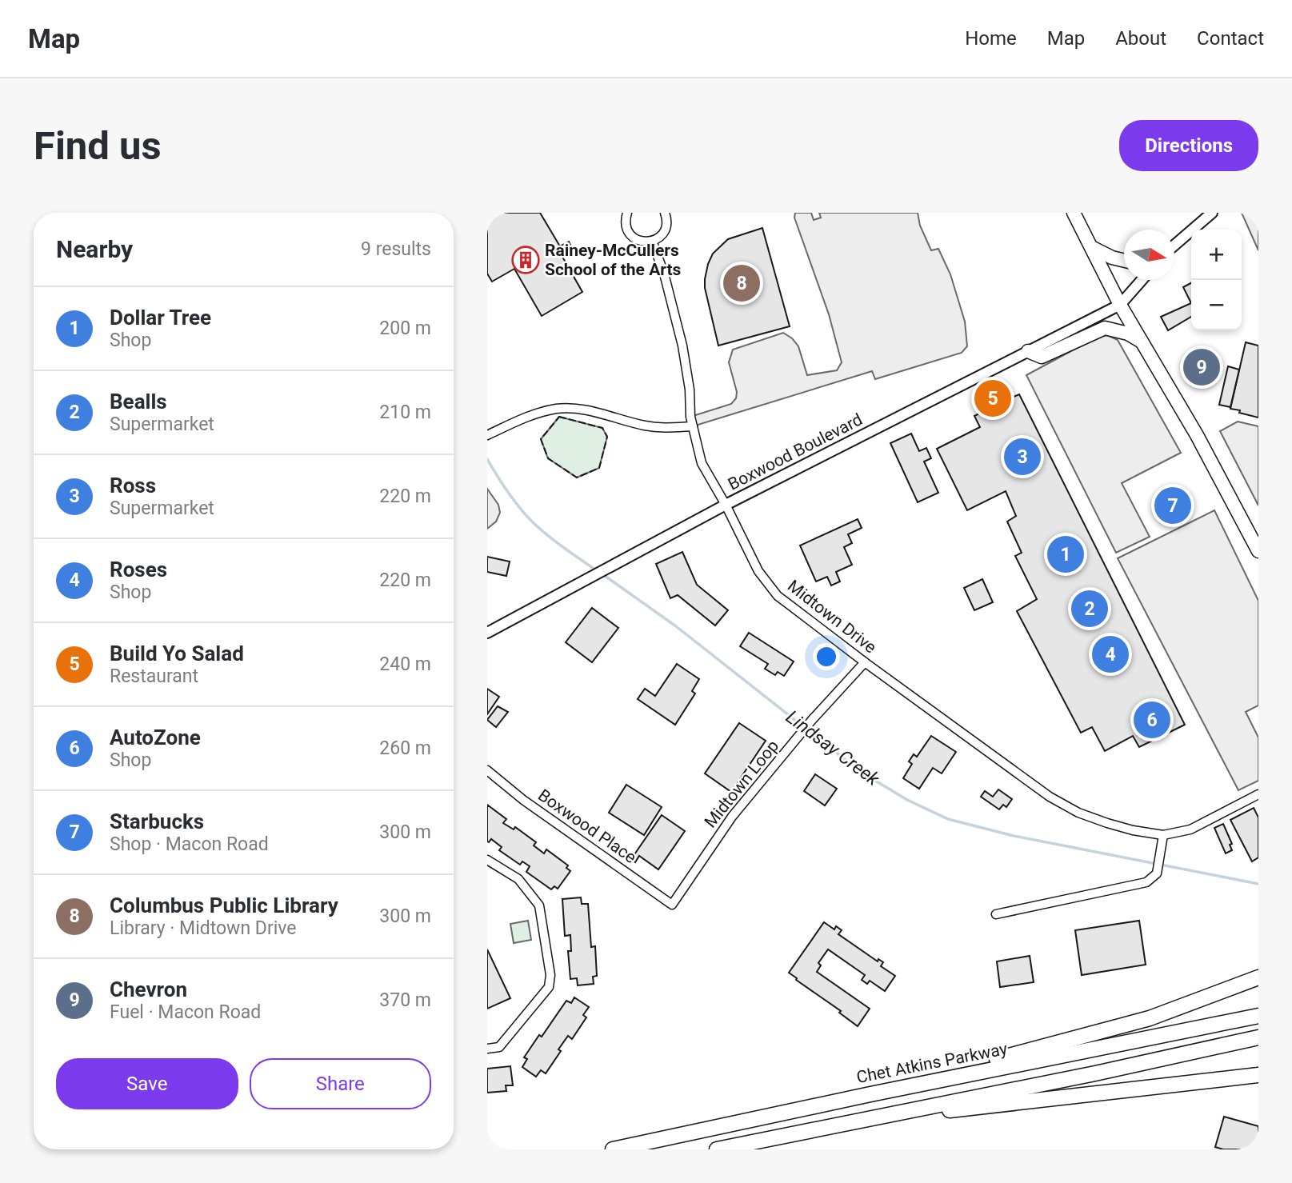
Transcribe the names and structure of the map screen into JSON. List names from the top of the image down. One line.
{"streets":{"highway":["Chet Atkins Parkway"],"street":["Boxwood Boulevard","Midtown Drive","Midtown Loop","Boxwood Place"]},"crossings":[["Boxwood Boulevard","Midtown Drive"],["Midtown Drive","Midtown Loop"],["Midtown Loop","Boxwood Place"]],"water":["Lindsay Creek"],"places":{"building":["Rainey-McCullers School of the Arts"]},"north":"right","page":{"header":"Map","nav":["Home","Map","About","Contact"],"buttons":["Directions",["Save","Share"]],"title":"Find us","heading":["Nearby","9 results"],"map_buttons":["+","−"],"pins":["8","9","5","3","7","1","2","4","6"],"list":[{"mark":"1","name":"Dollar Tree","note":"Shop","value":"200 m"},{"mark":"2","name":"Bealls","note":"Supermarket","value":"210 m"},{"mark":"3","name":"Ross","note":"Supermarket","value":"220 m"},{"mark":"4","name":"Roses","note":"Shop","value":"220 m"},{"mark":"5","name":"Build Yo Salad","note":"Restaurant","value":"240 m"},{"mark":"6","name":"AutoZone","note":"Shop","value":"260 m"},{"mark":"7","name":"Starbucks","note":"Shop · Macon Road","value":"300 m"},{"mark":"8","name":"Columbus Public Library","note":"Library · Midtown Drive","value":"300 m"},{"mark":"9","name":"Chevron","note":"Fuel · Macon Road","value":"370 m"}]}}
